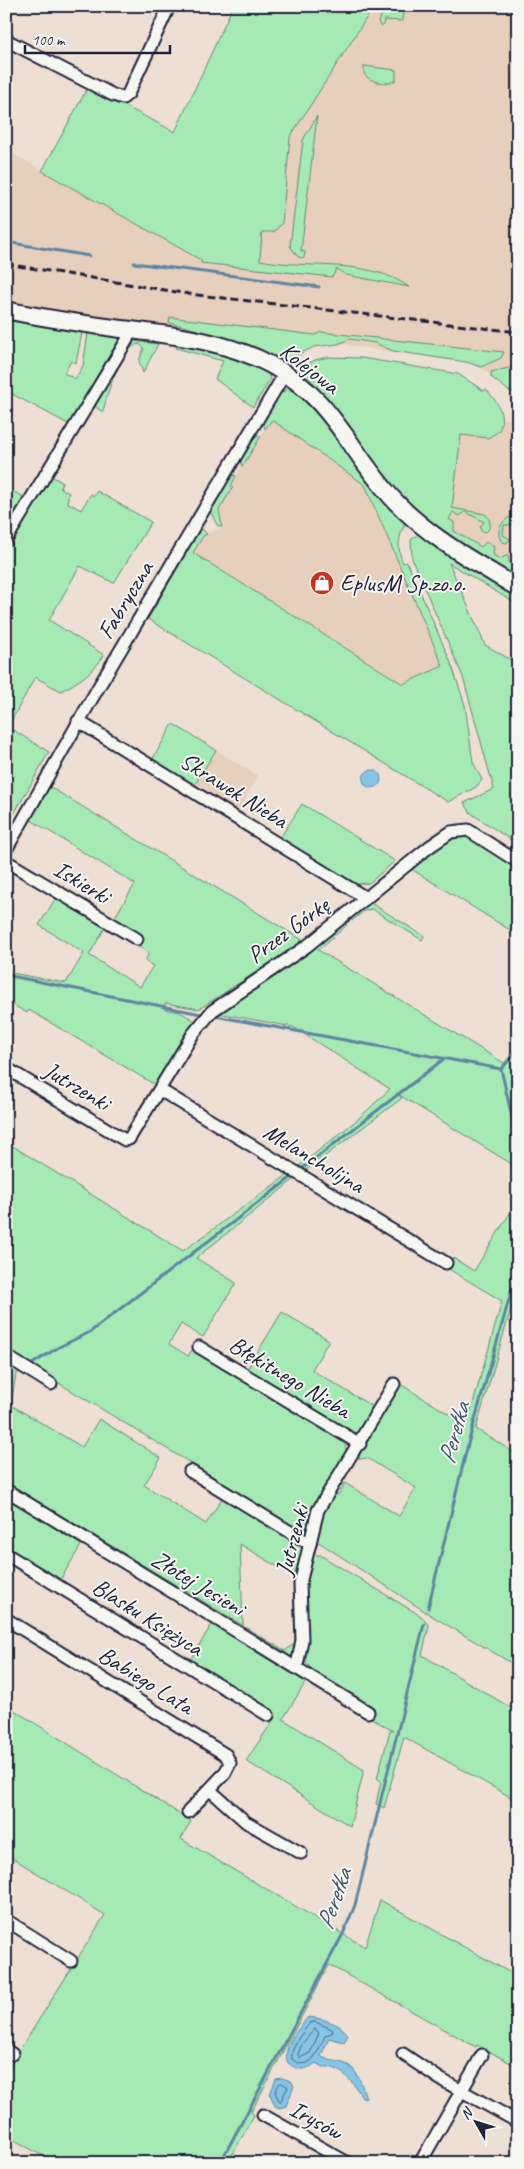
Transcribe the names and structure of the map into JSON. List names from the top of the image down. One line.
{"streets":{"street":["Kolejowa","Fabryczna","Skrawek Nieba","Iskierki","Przez Górkę","Jutrzenki","Melancholijna","Błękitnego Nieba","Złotej Jesieni","Blasku Księżyca","Babiego Lata","Irysów"]},"crossings":[["Kolejowa","Fabryczna"],["Fabryczna","Skrawek Nieba"],["Skrawek Nieba","Przez Górkę"],["Przez Górkę","Jutrzenki"],["Przez Górkę","Melancholijna"],["Jutrzenki","Błękitnego Nieba"],["Jutrzenki","Złotej Jesieni"]],"water":["Perełka"],"places":{"shop":["EplusM Sp.zo.o."]},"scale_bar":"100 m","north":"top left"}
